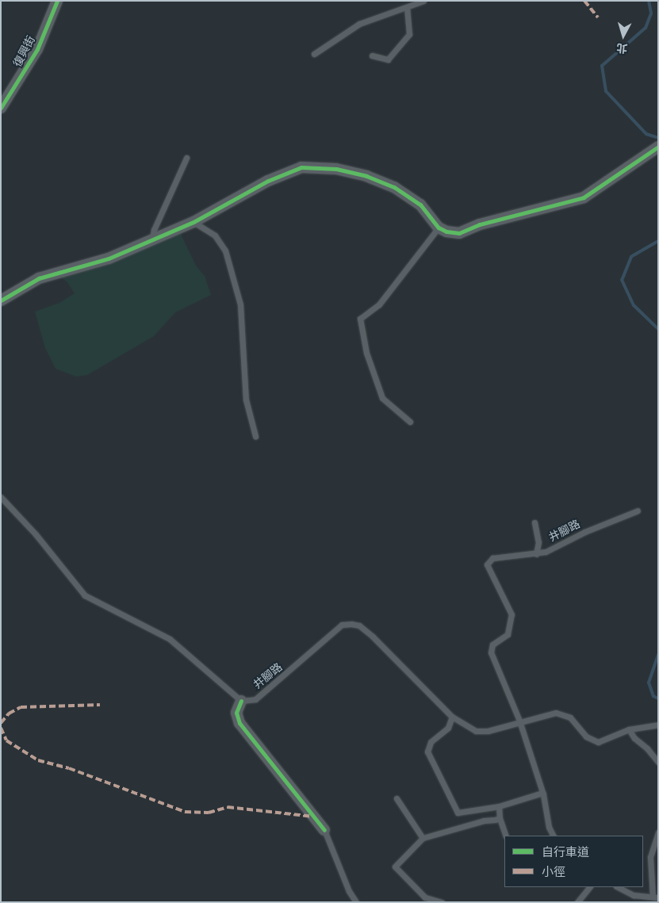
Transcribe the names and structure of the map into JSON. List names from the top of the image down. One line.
{"streets":{"street":["復興街"],"lane":["井腳路"]},"legend":["自行車道","小徑"],"north":"bottom"}
